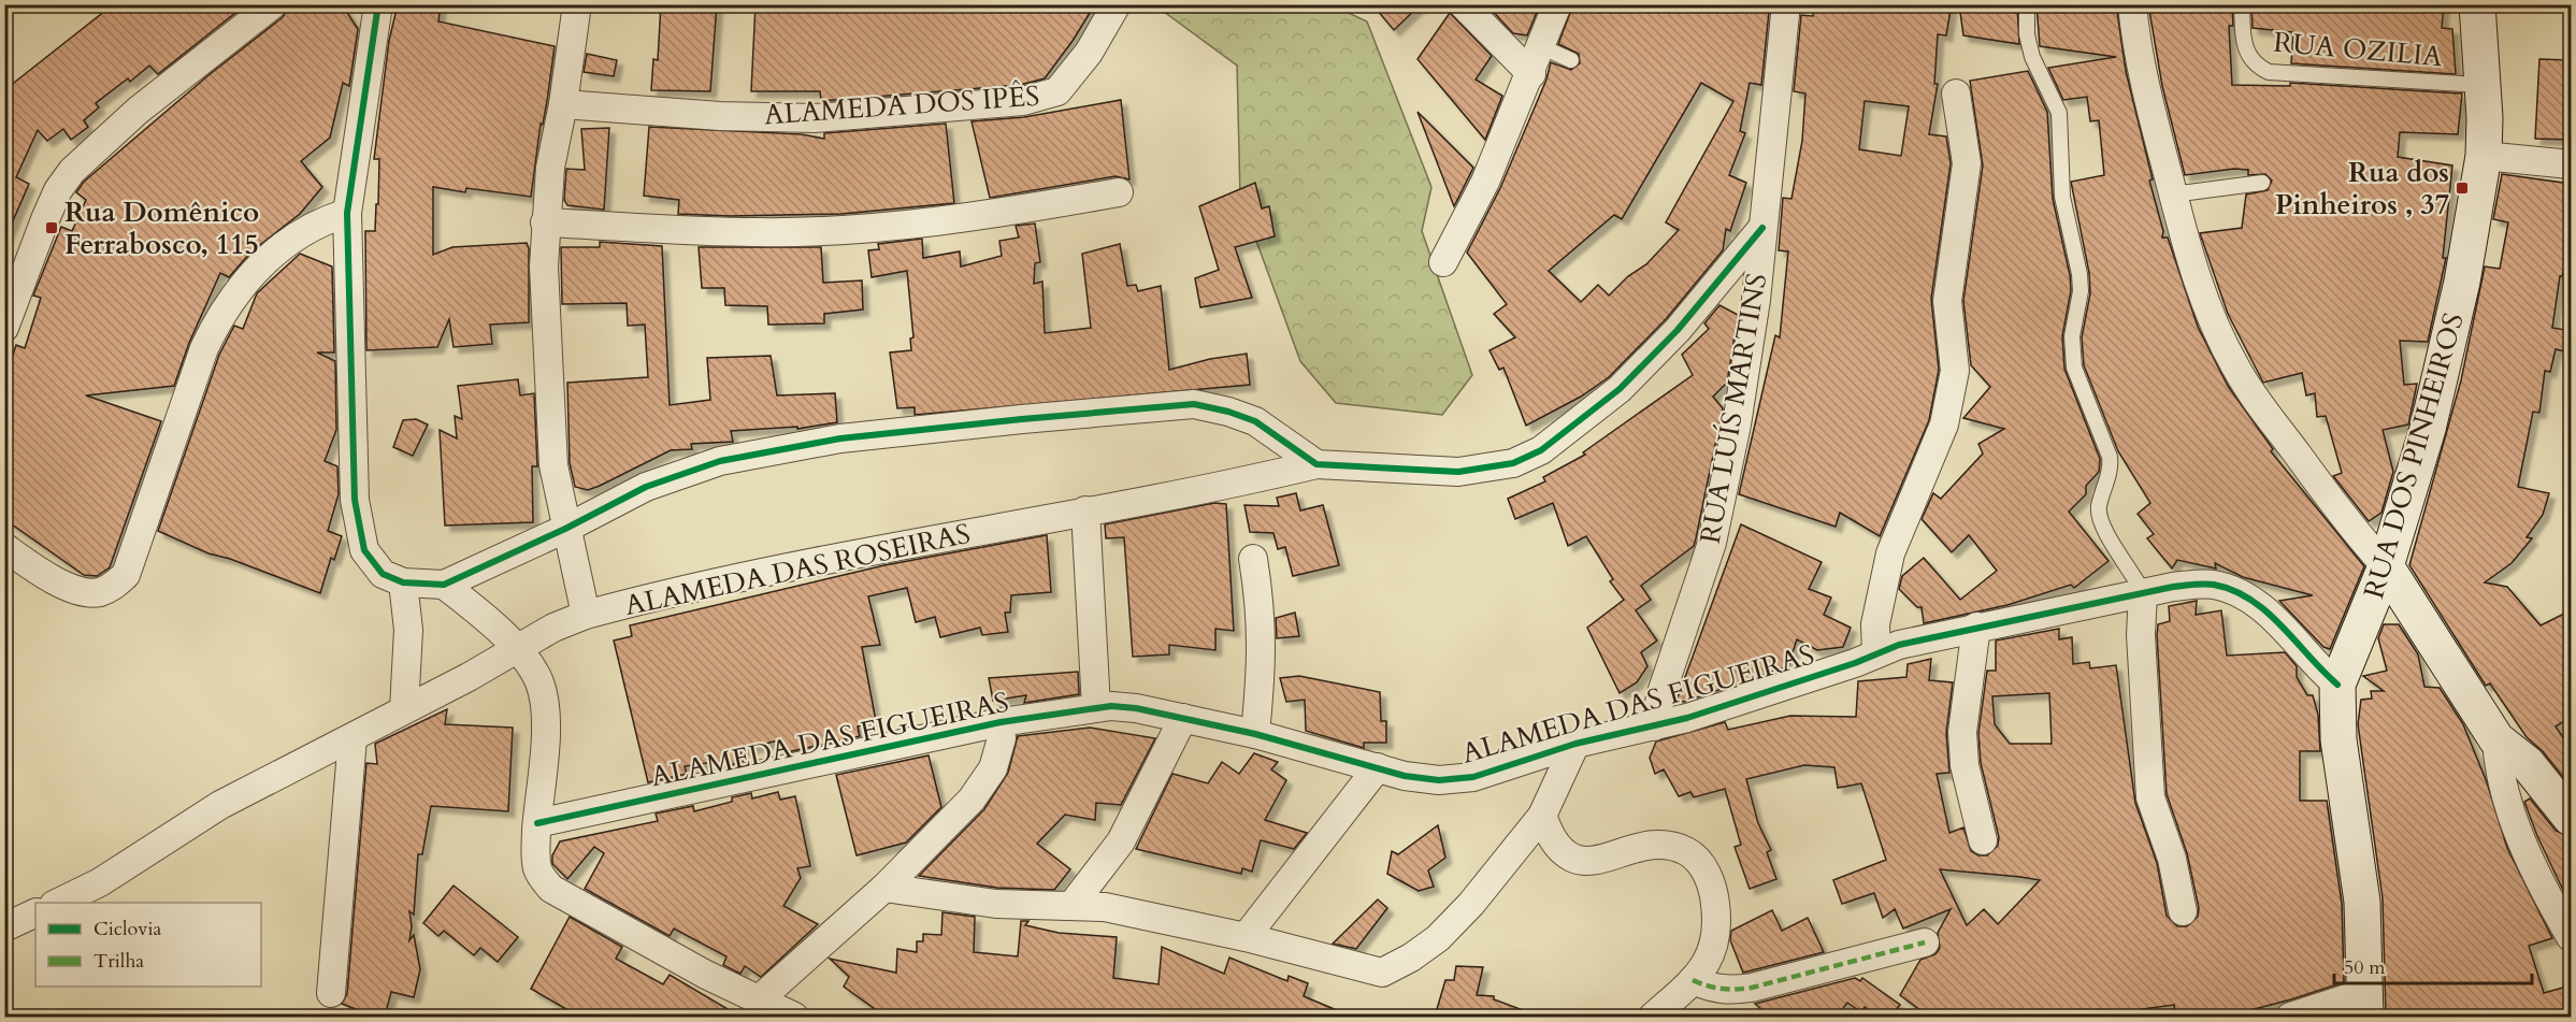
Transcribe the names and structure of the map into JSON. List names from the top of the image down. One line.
{"streets":{"street":["ALAMEDA DOS IPÊS","RUA LUÍS MARTINS","RUA DOS PINHEIROS","ALAMEDA DAS ROSEIRAS","ALAMEDA DAS FIGUEIRAS"],"lane":["RUA OZILIA"]},"crossings":[["RUA OZILIA","RUA DOS PINHEIROS"],["RUA LUÍS MARTINS","ALAMEDA DAS ROSEIRAS"],["RUA LUÍS MARTINS","ALAMEDA DAS FIGUEIRAS"],["RUA DOS PINHEIROS","ALAMEDA DAS FIGUEIRAS"]],"places":{"transit":["Rua dos Pinheiros , 37","Rua Domênico Ferrabosco, 115"]},"legend":["Ciclovia","Trilha"],"scale_bar":"50 m"}
